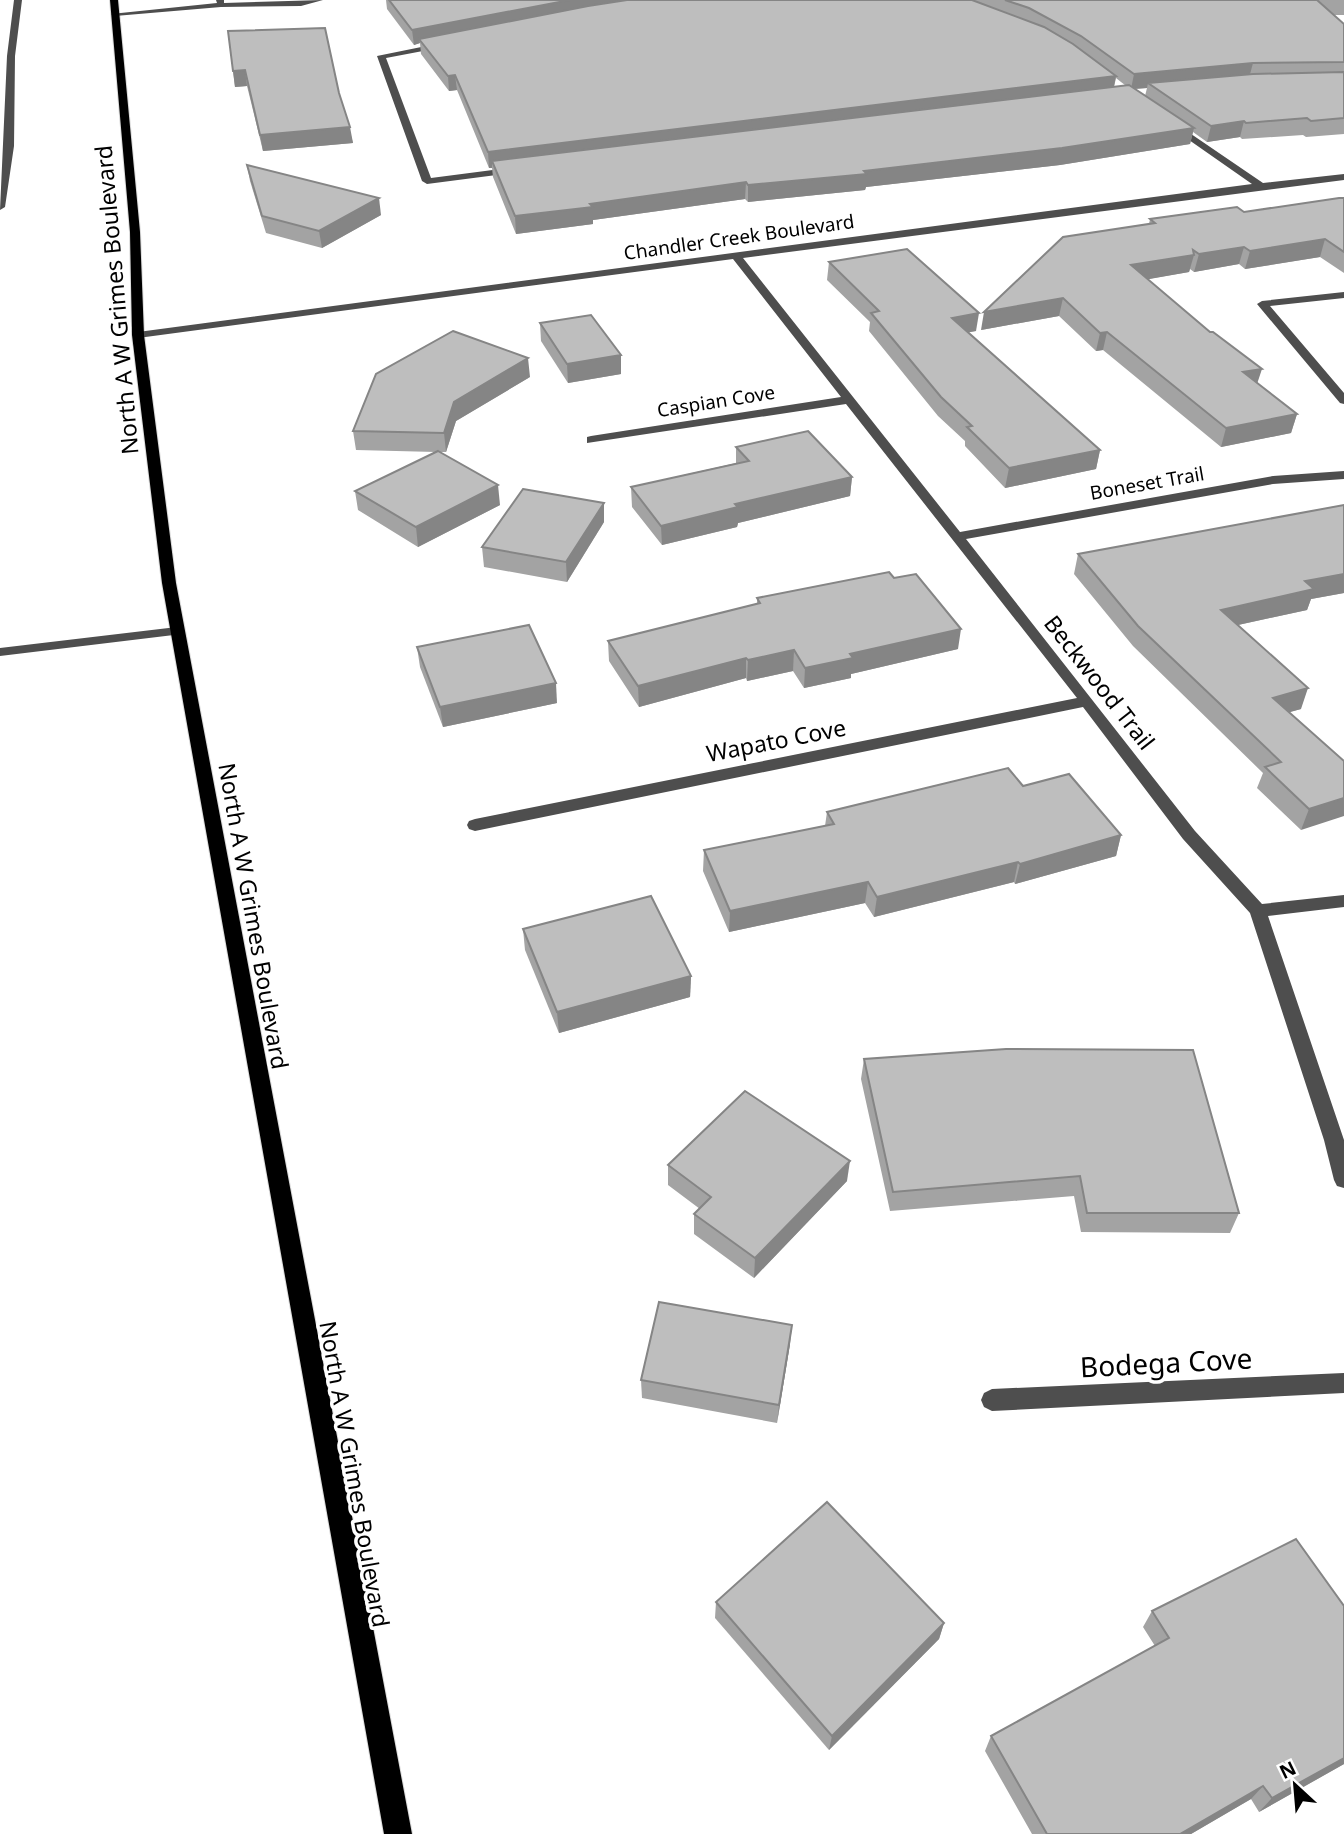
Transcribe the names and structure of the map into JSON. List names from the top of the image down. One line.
{"streets":{"main road":["North A W Grimes Boulevard"],"street":["Chandler Creek Boulevard","Caspian Cove","Boneset Trail","Beckwood Trail","Wapato Cove","Bodega Cove"]},"crossings":[["Chandler Creek Boulevard","North A W Grimes Boulevard"],["Chandler Creek Boulevard","Beckwood Trail"],["Caspian Cove","Beckwood Trail"],["Boneset Trail","Beckwood Trail"],["Beckwood Trail","Wapato Cove"]],"north":"top left"}
